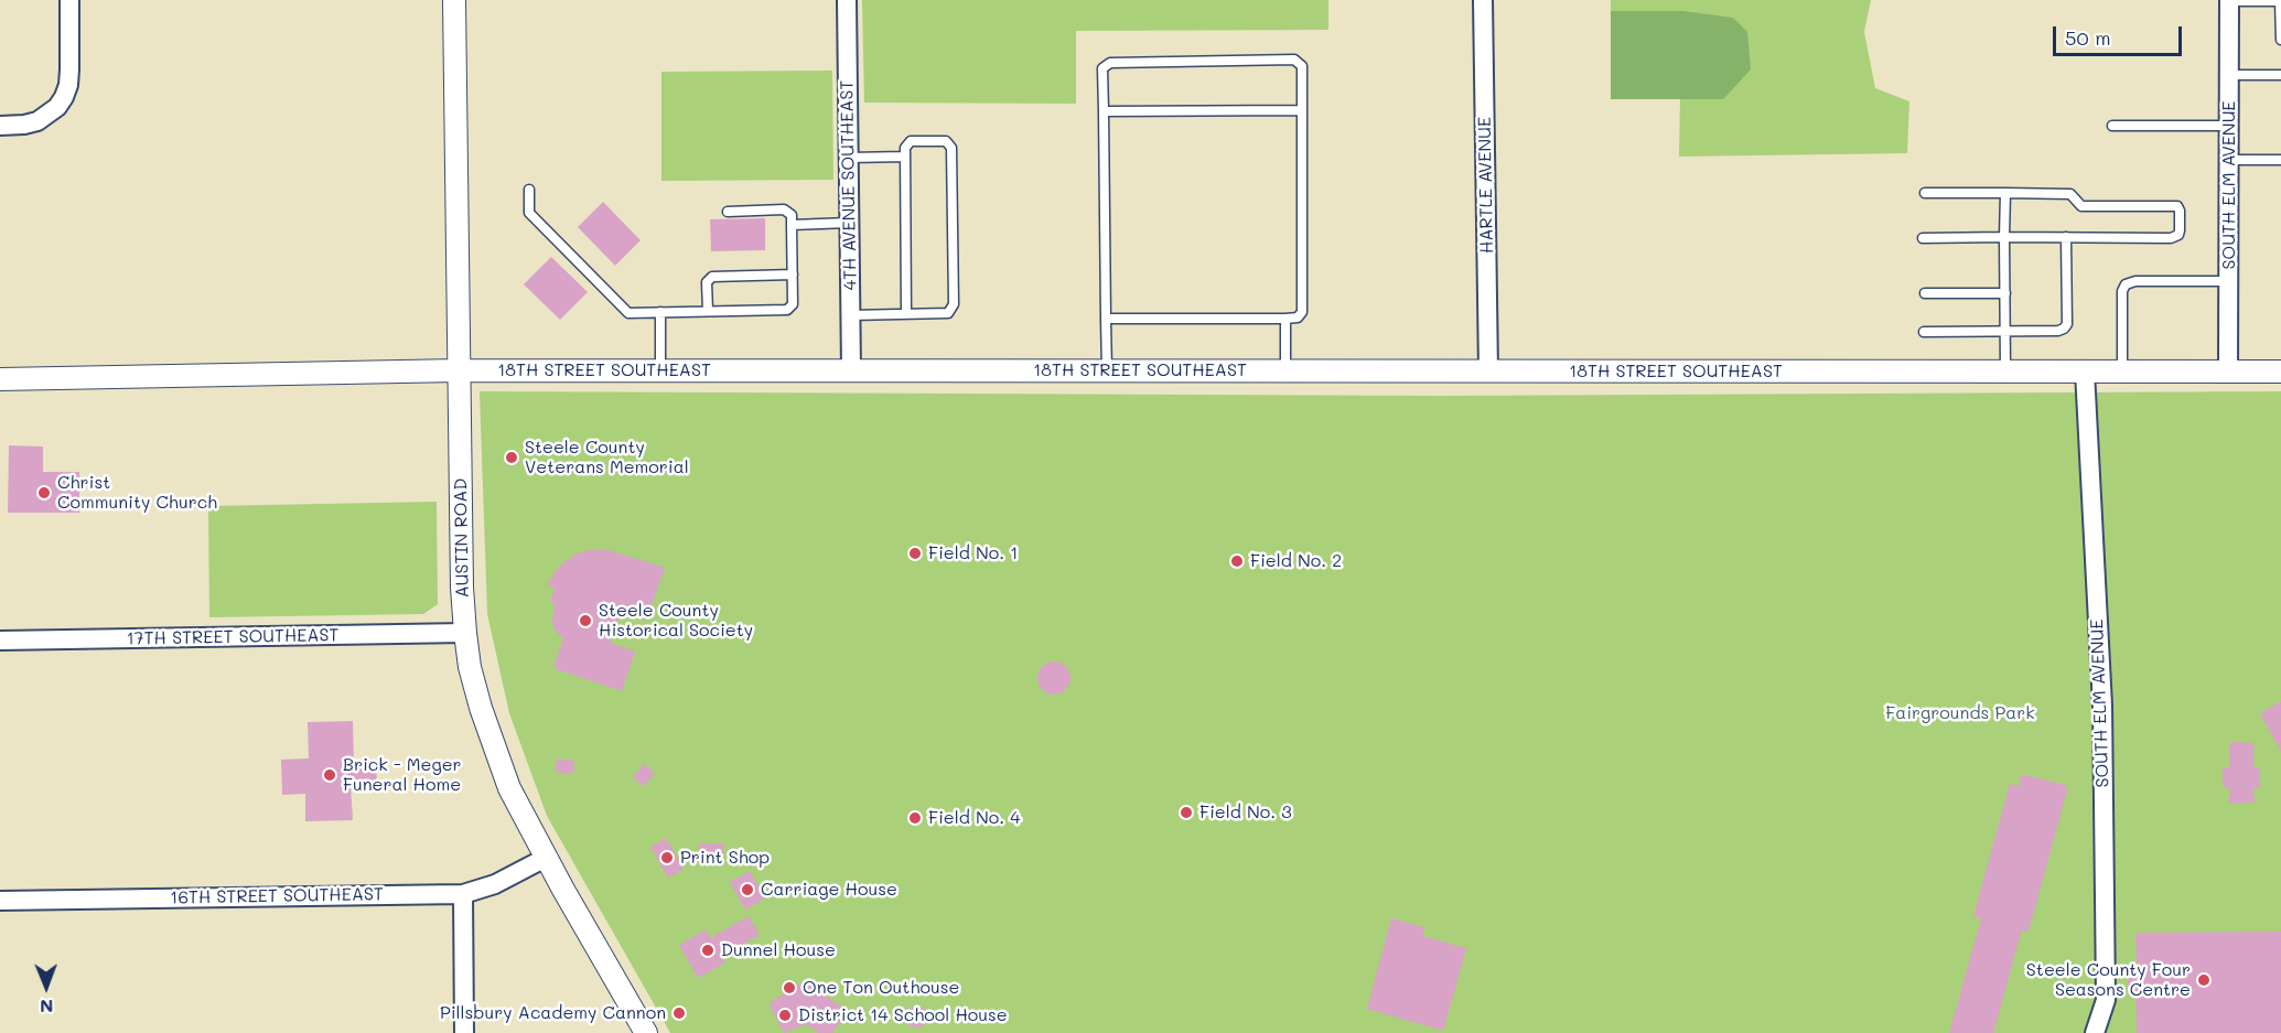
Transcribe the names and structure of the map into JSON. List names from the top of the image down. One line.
{"streets":{"street":["4TH AVENUE SOUTHEAST","HARTLE AVENUE","SOUTH ELM AVENUE","18TH STREET SOUTHEAST","AUSTIN ROAD","17TH STREET SOUTHEAST","16TH STREET SOUTHEAST"]},"crossings":[["4TH AVENUE SOUTHEAST","18TH STREET SOUTHEAST"],["HARTLE AVENUE","18TH STREET SOUTHEAST"],["SOUTH ELM AVENUE","18TH STREET SOUTHEAST"],["18TH STREET SOUTHEAST","AUSTIN ROAD"],["AUSTIN ROAD","17TH STREET SOUTHEAST"],["AUSTIN ROAD","16TH STREET SOUTHEAST"]],"parks":["Fairgrounds Park"],"places":["Steele County Veterans Memorial","Christ Community Church","Field No. 1","Field No. 2","Steele County Historical Society","Brick - Meger Funeral Home","Field No. 3","Field No. 4","Print Shop","Carriage House","Dunnel House","Steele County Four Seasons Centre","One Ton Outhouse","Pillsbury Academy Cannon","District 14 School House"],"scale_bar":"50 m","north":"bottom"}
